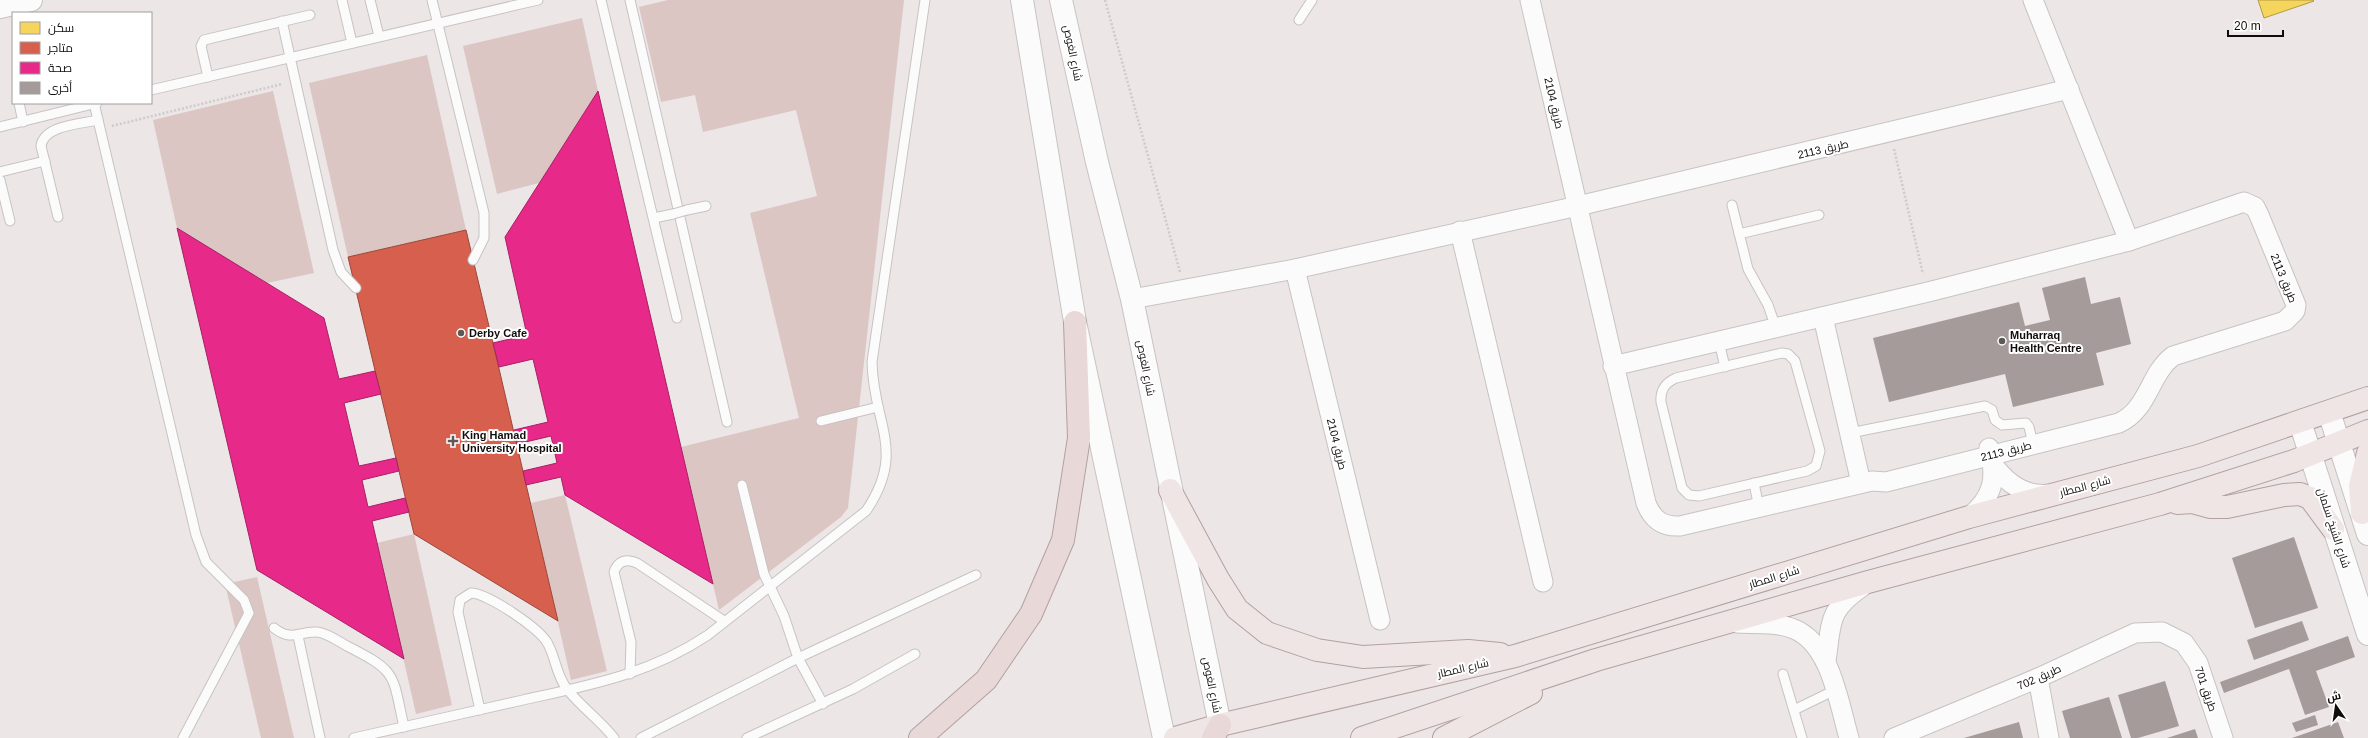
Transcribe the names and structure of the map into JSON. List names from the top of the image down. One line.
{"streets":{"main road":["شارع الغوص","شارع المطار","شارع الشيخ سلمان"],"street":["طريق 2104","طريق 2113","طريق 702","طريق 701"]},"crossings":[["شارع الغوص","شارع المطار"],["طريق 2104","طريق 2113"],["طريق 2113","شارع المطار"],["شارع المطار","شارع الشيخ سلمان"],["طريق 702","طريق 701"]],"places":{"other":["Derby Cafe","Muharraq Health Centre"],"health":["King Hamad University Hospital"]},"legend":["سكن","متاجر","صحة","أخرى"],"scale_bar":"20 m","north":"top"}
